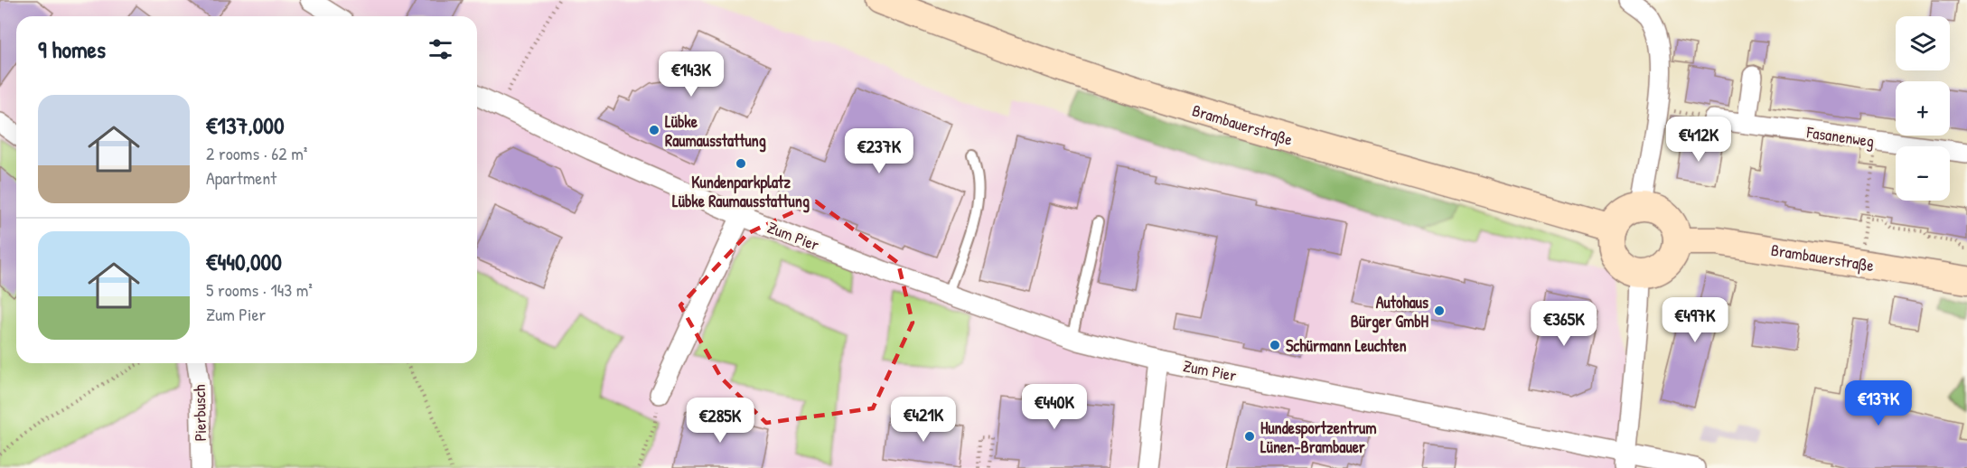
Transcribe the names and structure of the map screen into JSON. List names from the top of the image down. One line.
{"streets":{"main road":["Brambauerstraße"],"street":["Fasanenweg","Zum Pier","Pierbusch"]},"places":["Lübke Raumausstattung","Kundenparkplatz Lübke Raumausstattung","Autohaus Bürger GmbH","Schürmann Leuchten","Hundesportzentrum Lünen-Brambauer"],"page":{"map_buttons":["+","−"],"heading":"9 homes","price":["€143K","€412K","€237K","€497K","€365K","€137K","€440K","€421K","€285K"],"list":[{"name":"€137,000","note":"2 rooms · 62 m² · Apartment"},{"name":"€440,000","note":"5 rooms · 143 m² · Zum Pier"}]}}
